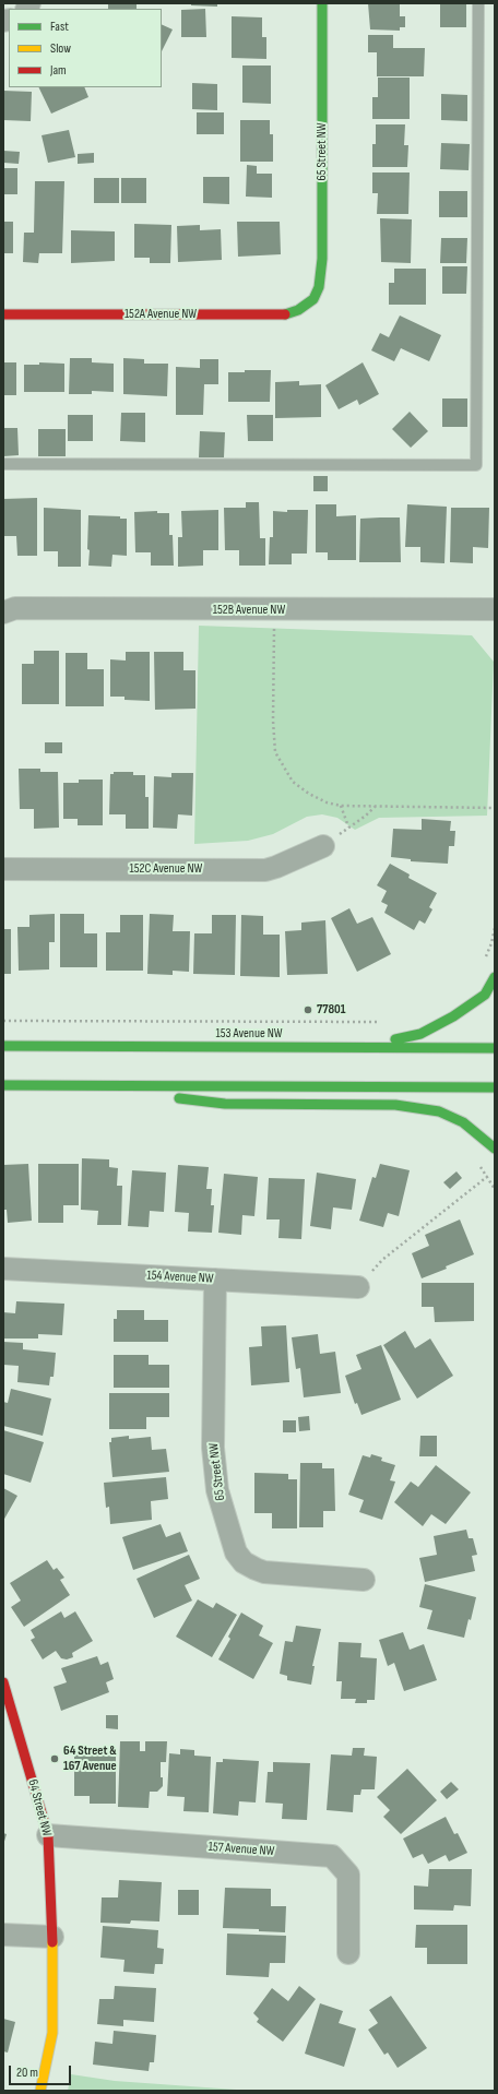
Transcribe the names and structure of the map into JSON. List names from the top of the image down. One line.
{"streets":{"main road":["65 Street NW","152A Avenue NW","153 Avenue NW","64 Street NW"],"street":["152B Avenue NW","152C Avenue NW","154 Avenue NW","157 Avenue NW"]},"crossings":[["65 Street NW","152A Avenue NW"],["65 Street NW","154 Avenue NW"],["64 Street NW","157 Avenue NW"]],"places":["77801","64 Street & 167 Avenue"],"legend":["Fast","Slow","Jam"],"scale_bar":"20 m"}
